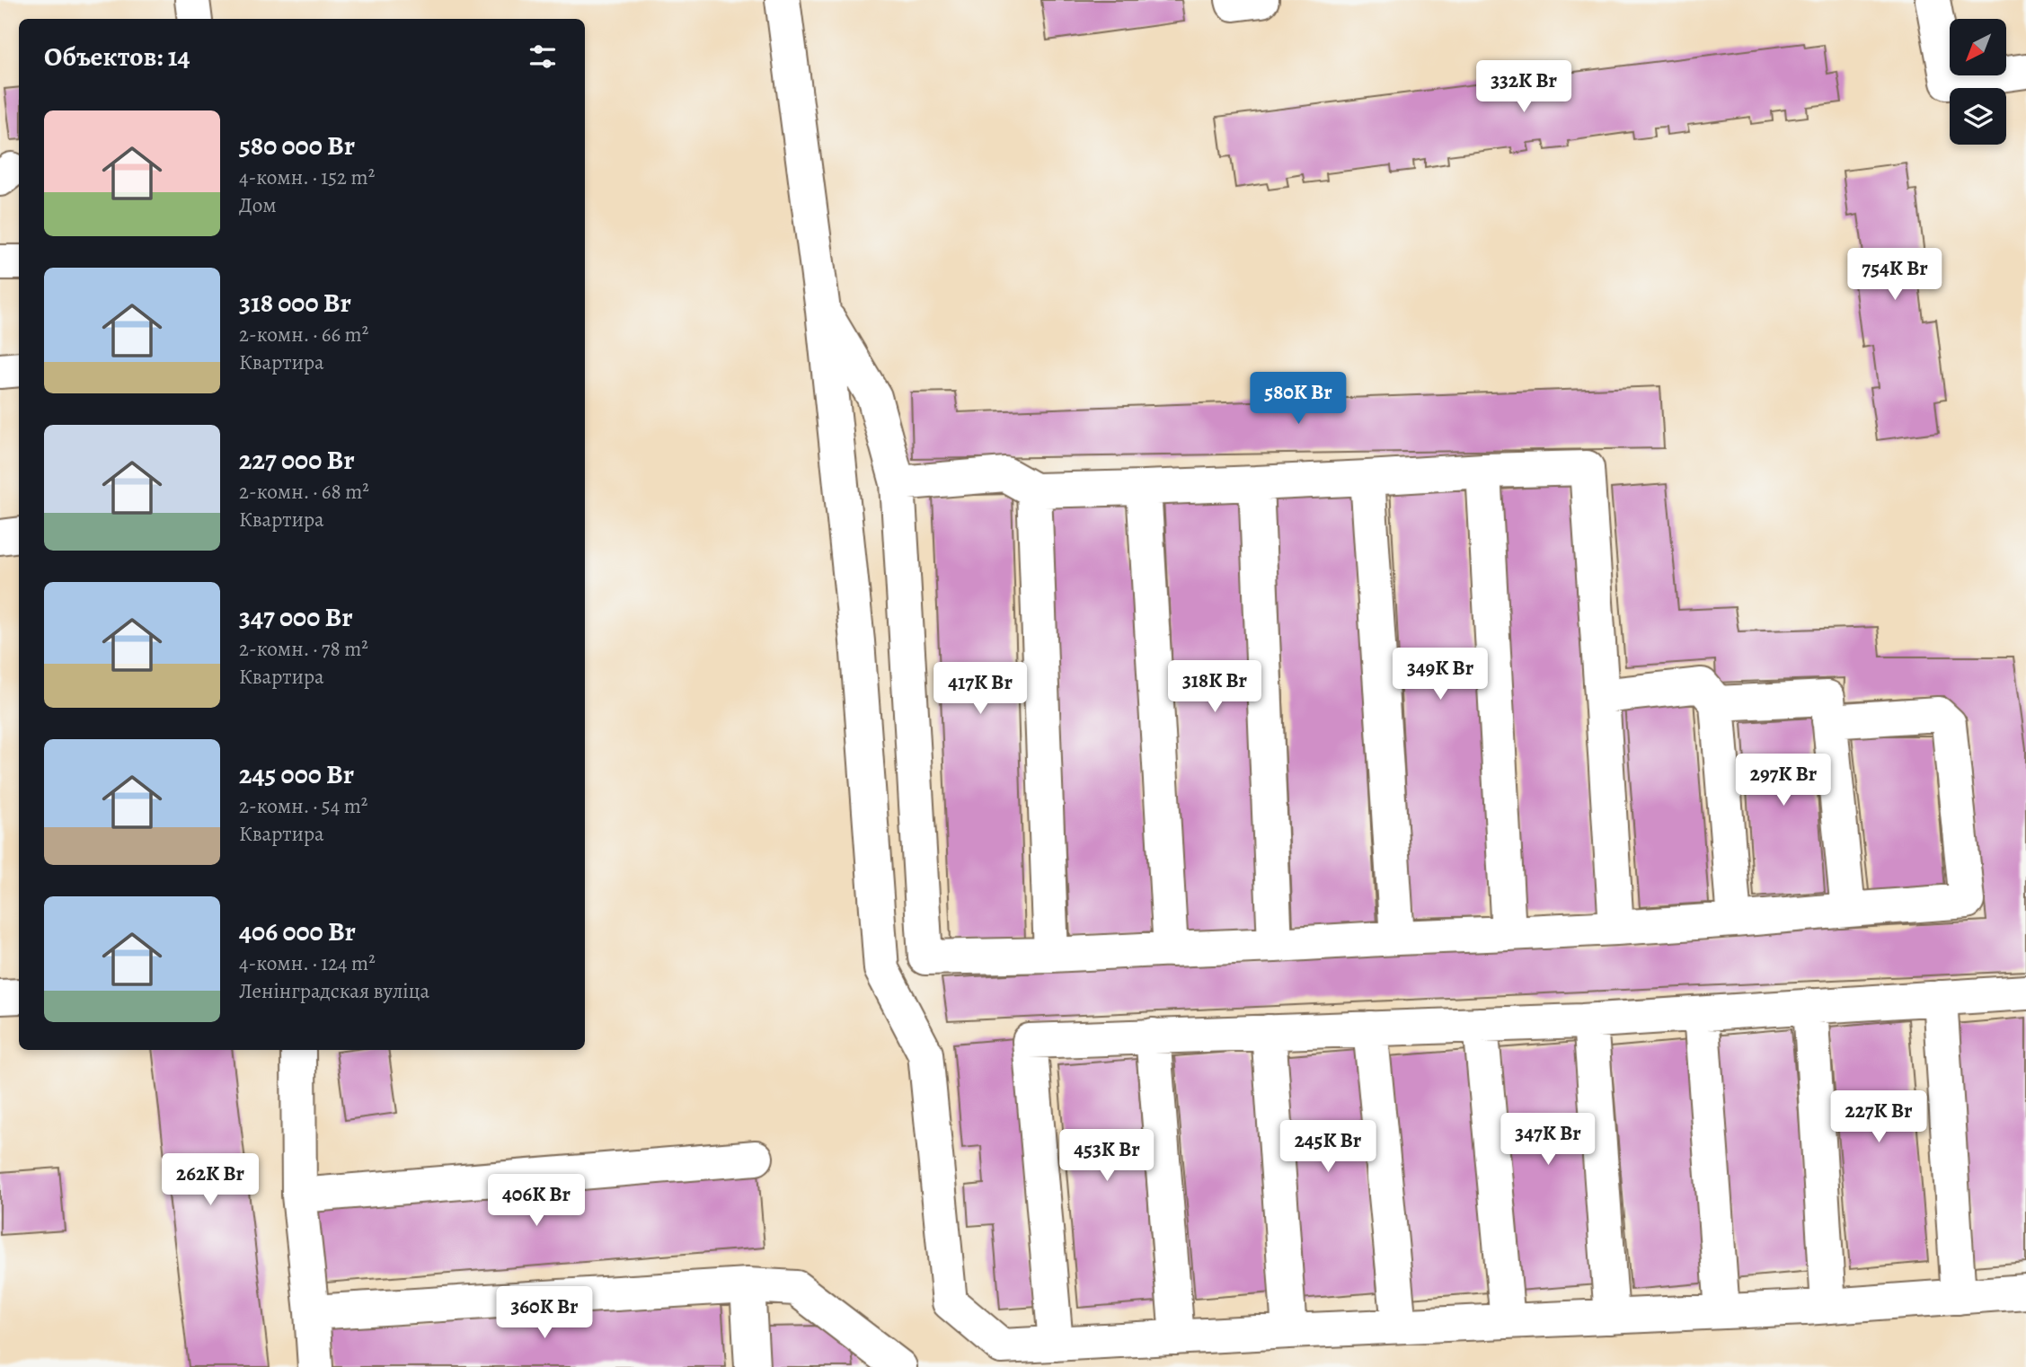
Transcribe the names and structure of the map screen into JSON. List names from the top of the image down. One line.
{"north":"bottom left","page":{"heading":"Объектов: 14","price":["332K Br","754K Br","580K Br","349K Br","318K Br","417K Br","297K Br","227K Br","347K Br","245K Br","453K Br","262K Br","406K Br","360K Br"],"list":[{"name":"580 000 Br","note":"4-комн. · 152 m² · Дом"},{"name":"318 000 Br","note":"2-комн. · 66 m² · Квартира"},{"name":"227 000 Br","note":"2-комн. · 68 m² · Квартира"},{"name":"347 000 Br","note":"2-комн. · 78 m² · Квартира"},{"name":"245 000 Br","note":"2-комн. · 54 m² · Квартира"},{"name":"406 000 Br","note":"4-комн. · 124 m² · Ленінградская вуліца"}]}}
